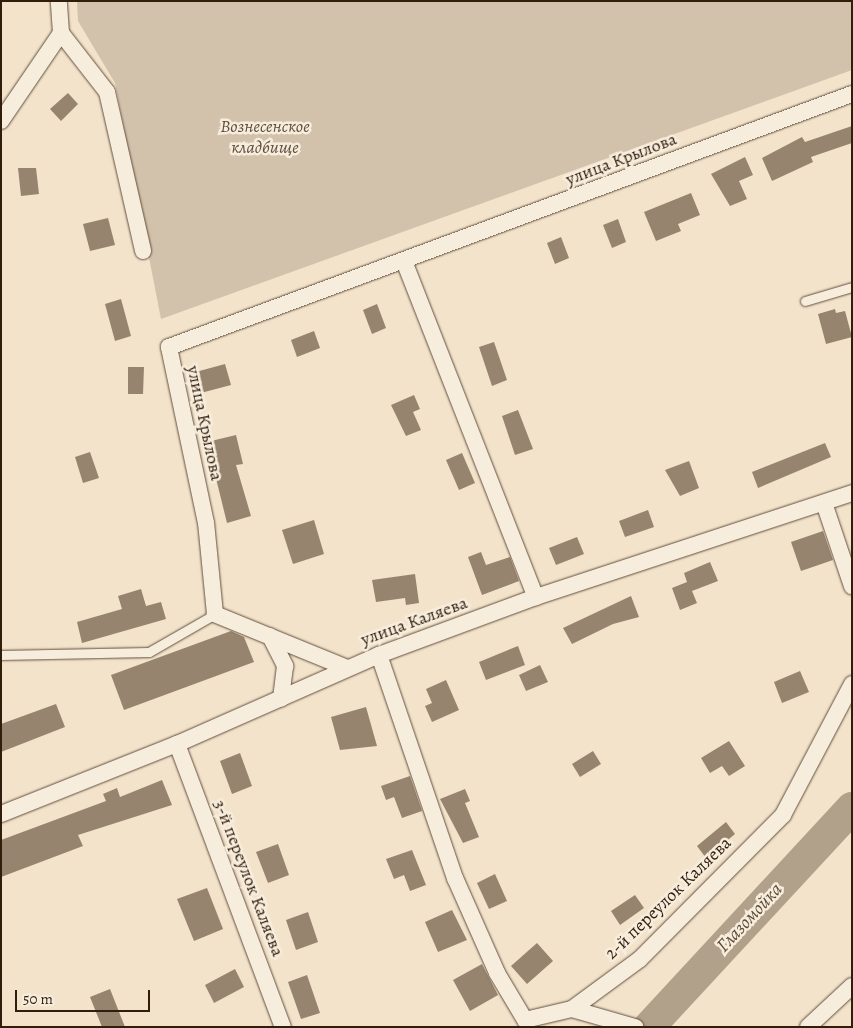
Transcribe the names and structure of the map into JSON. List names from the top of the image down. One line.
{"streets":{"street":["улица Крылова","улица Каляева","3-й переулок Каляева","2-й переулок Каляева"]},"crossings":[["улица Каляева","3-й переулок Каляева"],["улица Каляева","2-й переулок Каляева"]],"water":["Глазомойка"],"parks":["Вознесенское кладбище"],"scale_bar":"50 m"}
